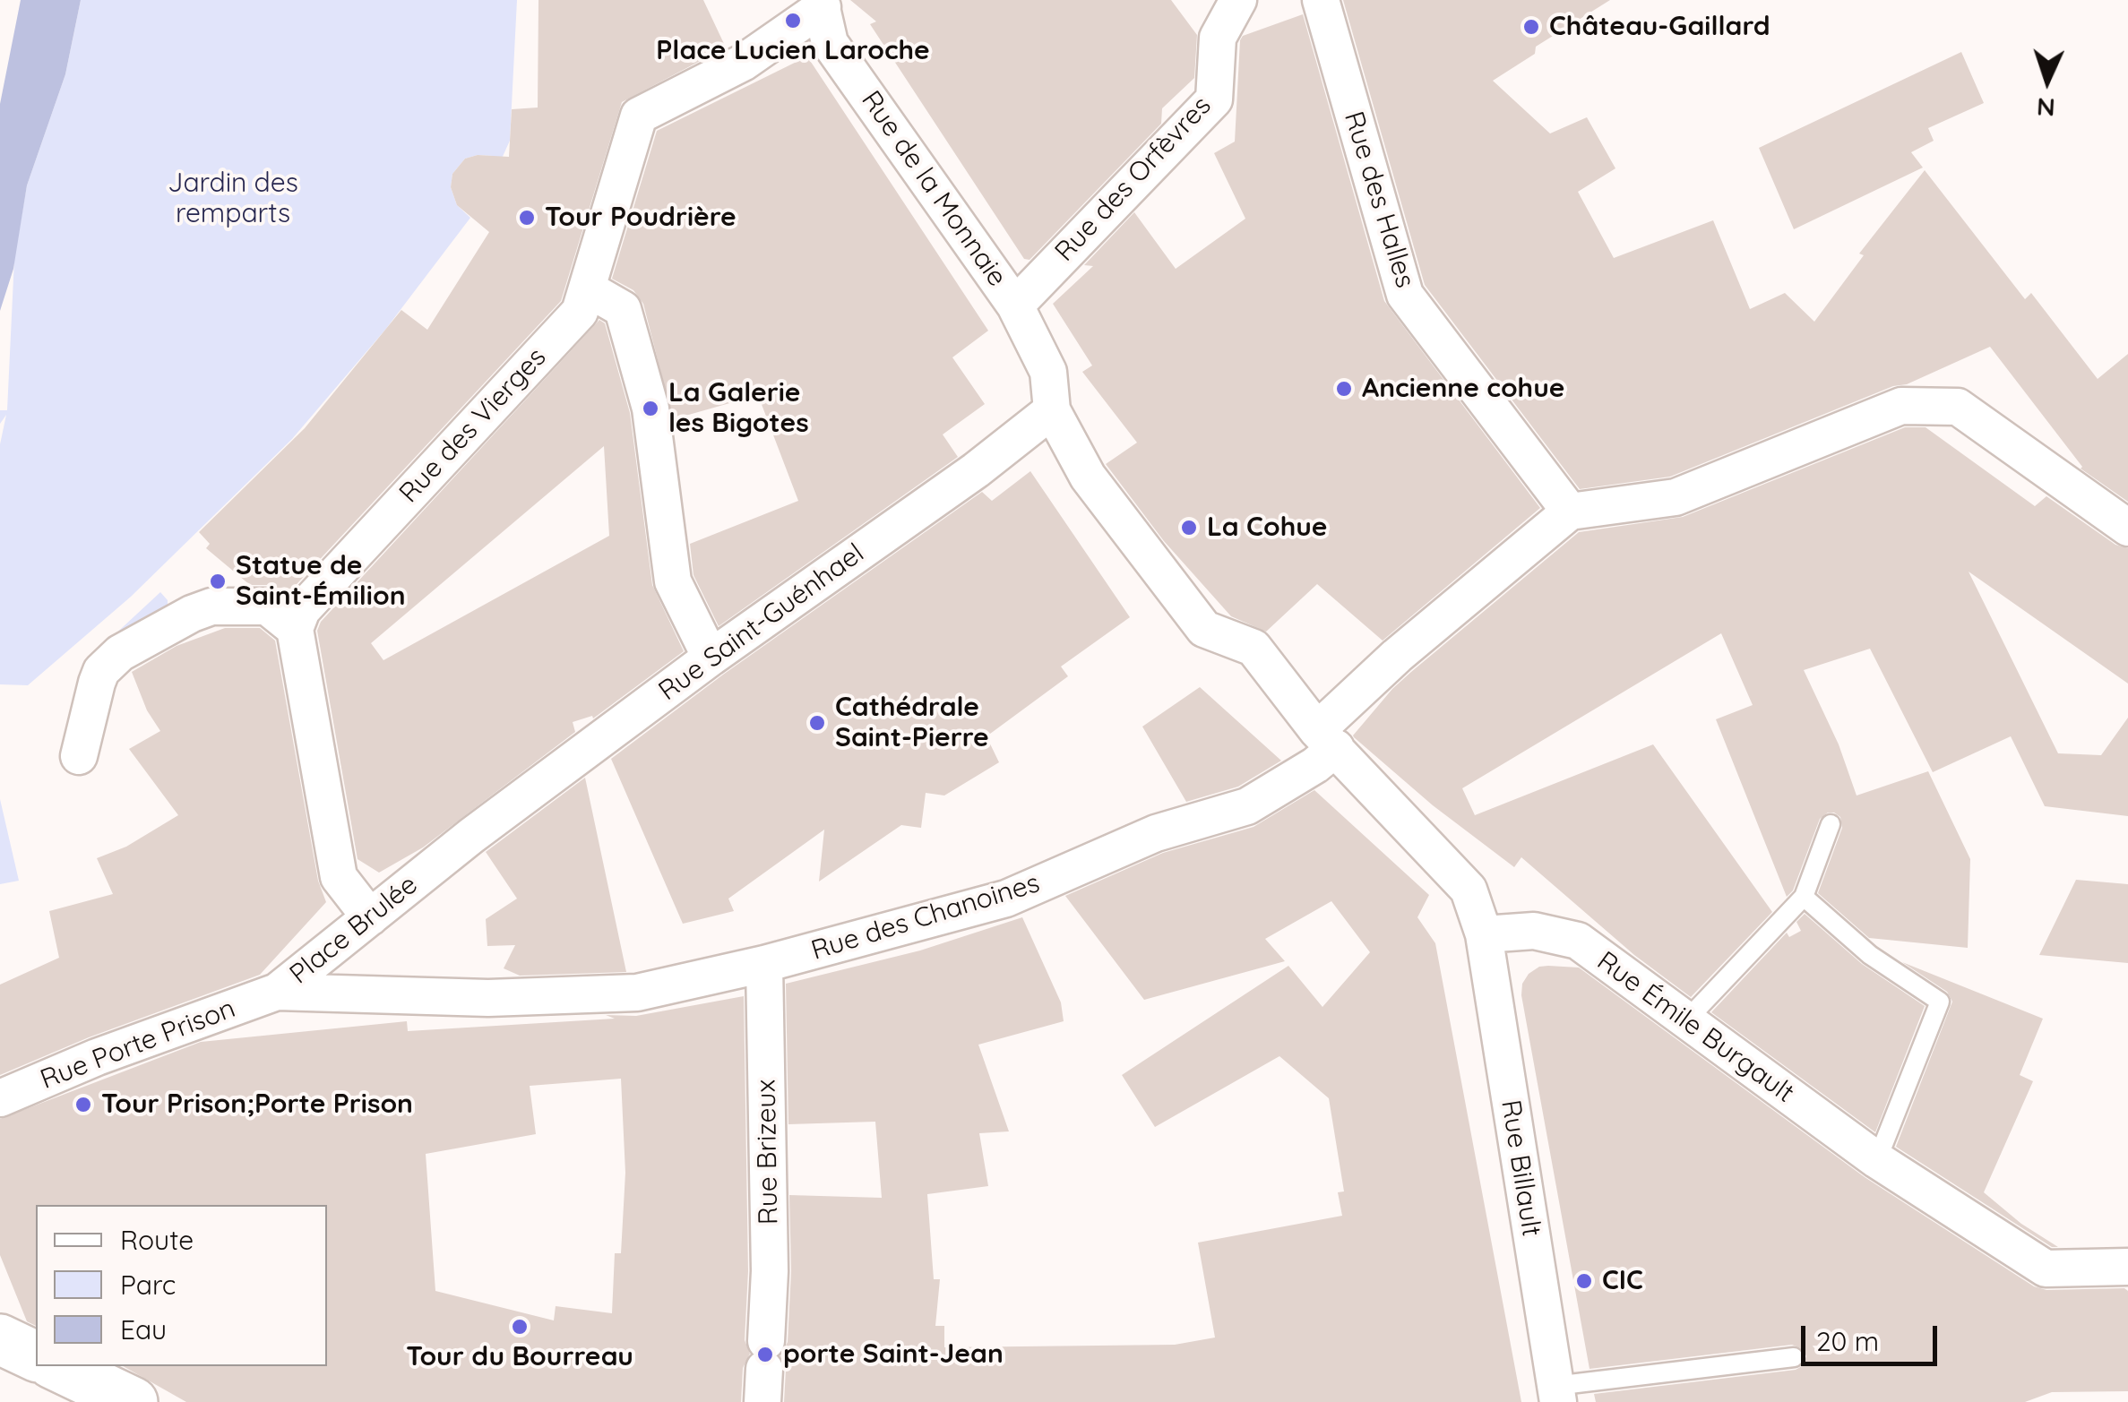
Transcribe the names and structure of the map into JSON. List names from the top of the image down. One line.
{"streets":{"street":["Rue des Orfèvres","Rue de la Monnaie","Rue des Halles","Rue des Vierges","Rue Saint-Guénhael","Rue des Chanoines","Place Brulée","Rue Émile Burgault","Rue Porte Prison","Rue Brizeux","Rue Billault"]},"crossings":[["Rue des Orfèvres","Rue de la Monnaie"],["Rue de la Monnaie","Rue des Vierges"],["Rue de la Monnaie","Rue Saint-Guénhael"],["Rue des Halles","Rue des Chanoines"],["Rue Saint-Guénhael","Place Brulée"],["Rue des Chanoines","Place Brulée"],["Rue des Chanoines","Rue Brizeux"],["Place Brulée","Rue Porte Prison"],["Rue Émile Burgault","Rue Billault"]],"parks":["Jardin des remparts"],"places":["Place Lucien Laroche","Château-Gaillard","Tour Poudrière","Ancienne cohue","La Galerie les Bigotes","La Cohue","Statue de Saint-Émilion","Cathédrale Saint-Pierre","Tour Prison;Porte Prison","CIC","Tour du Bourreau","porte Saint-Jean"],"legend":["Route","Parc","Eau"],"scale_bar":"20 m","north":"bottom"}
